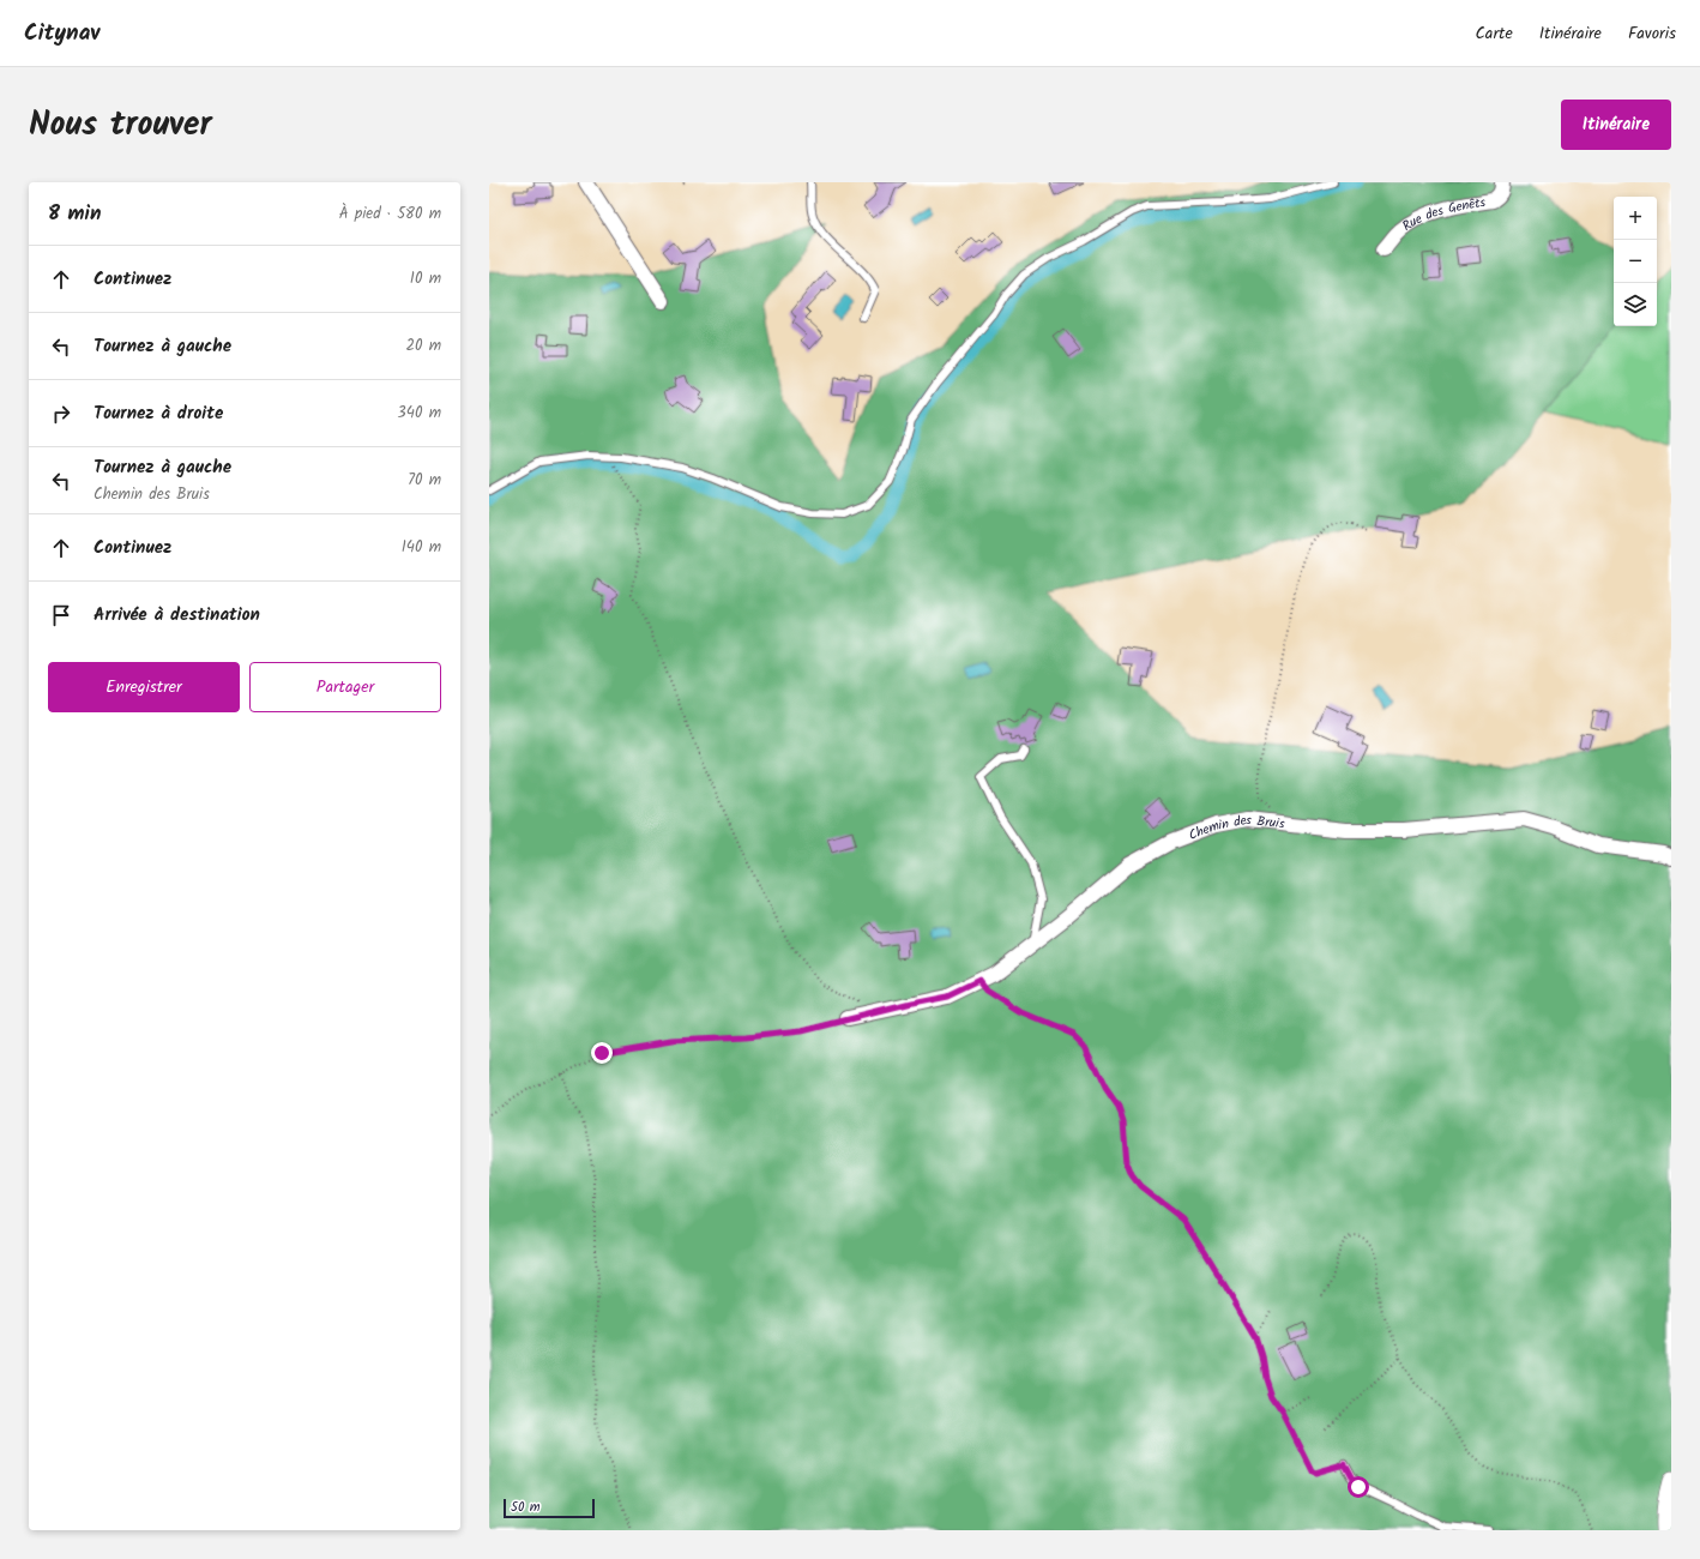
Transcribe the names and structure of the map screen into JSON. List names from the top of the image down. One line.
{"streets":{"street":["Rue des Genêts","Chemin des Bruis"]},"scale_bar":"50 m","page":{"header":"Citynav","nav":["Carte","Itinéraire","Favoris"],"title":"Nous trouver","buttons":["Itinéraire",["Enregistrer","Partager"]],"heading":["8 min","À pied · 580 m"],"map_buttons":["+","−"],"list":[["Continuez","10 m"],["Tournez à gauche","20 m"],["Tournez à droite","340 m"],["Tournez à gauche","Chemin des Bruis","70 m"],["Continuez","140 m"],"Arrivée à destination"],"scale":"50 m"}}
